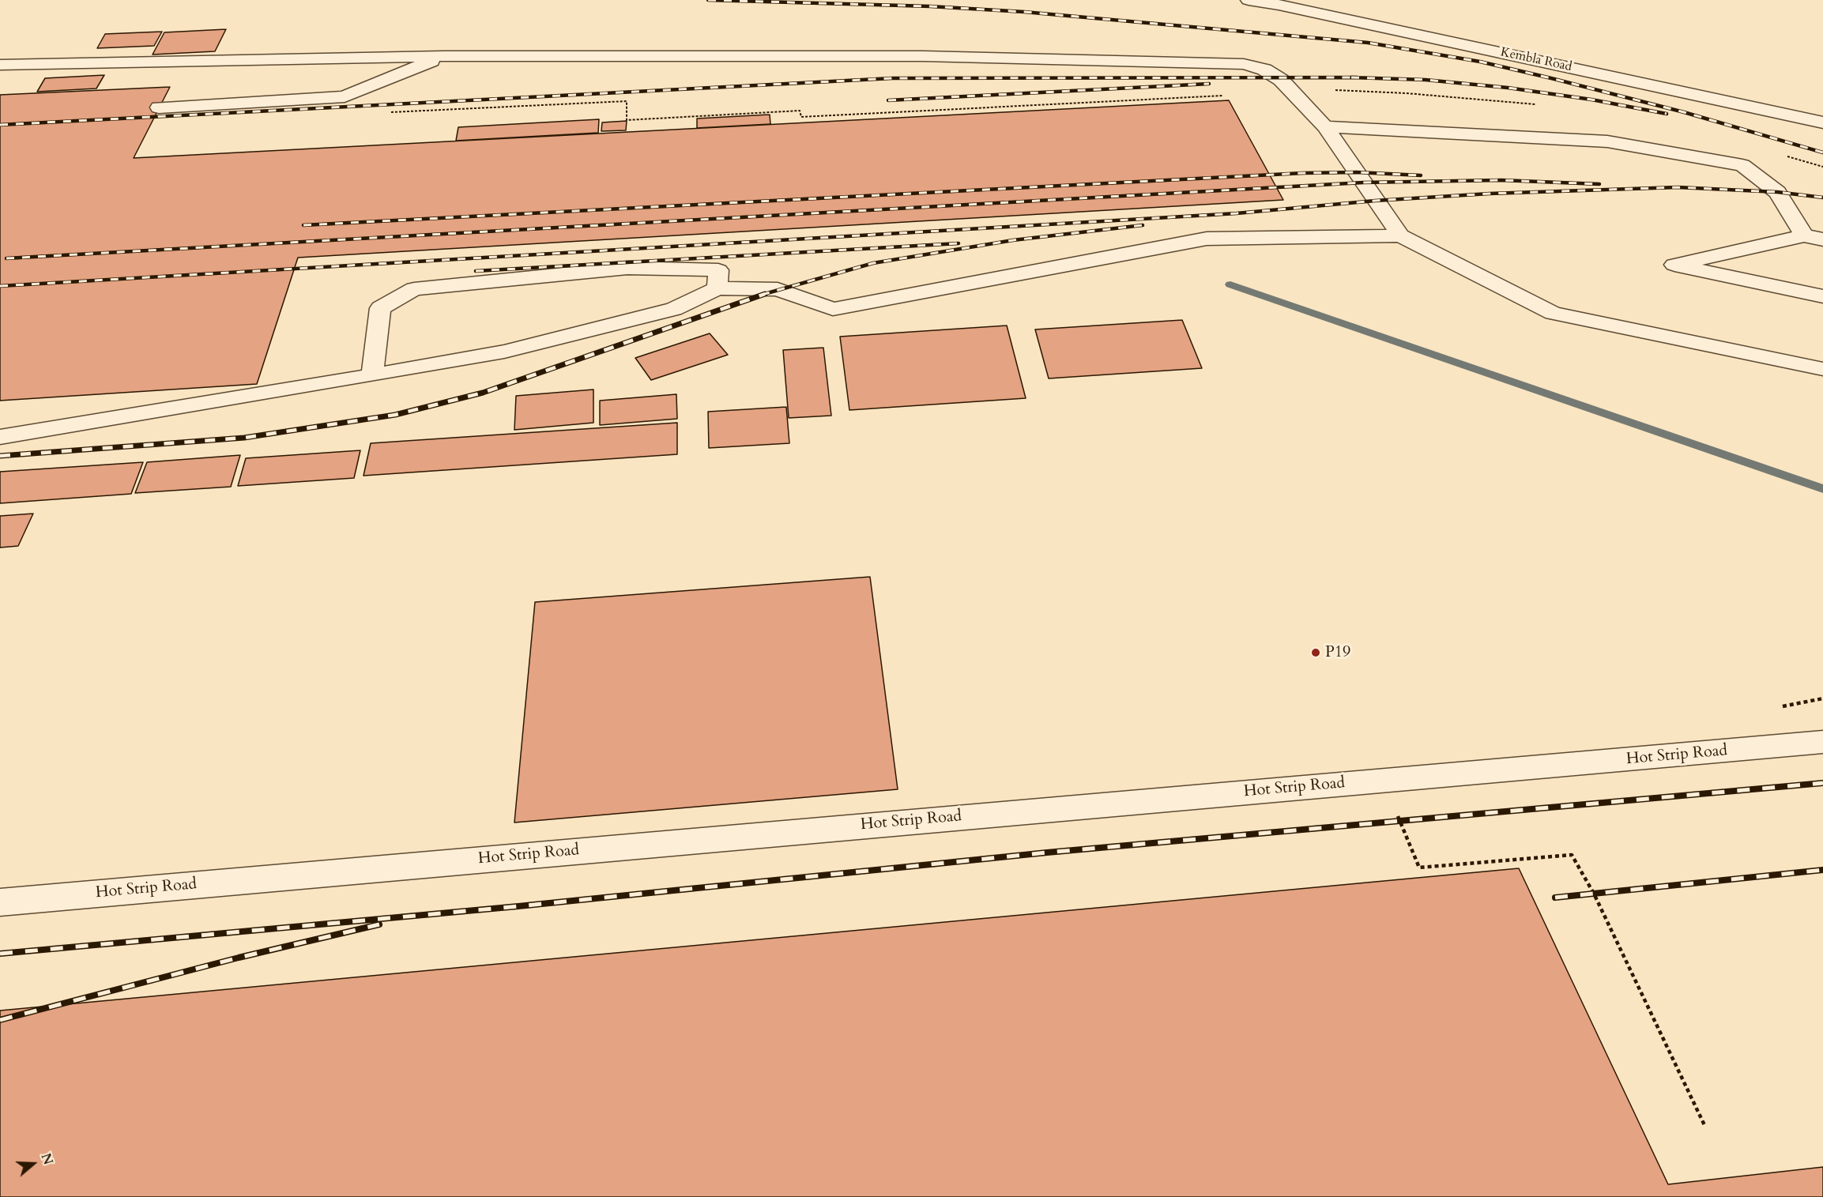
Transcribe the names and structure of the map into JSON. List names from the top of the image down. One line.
{"streets":{"street":["Kembla Road","Hot Strip Road"]},"places":["P19"],"north":"right"}
